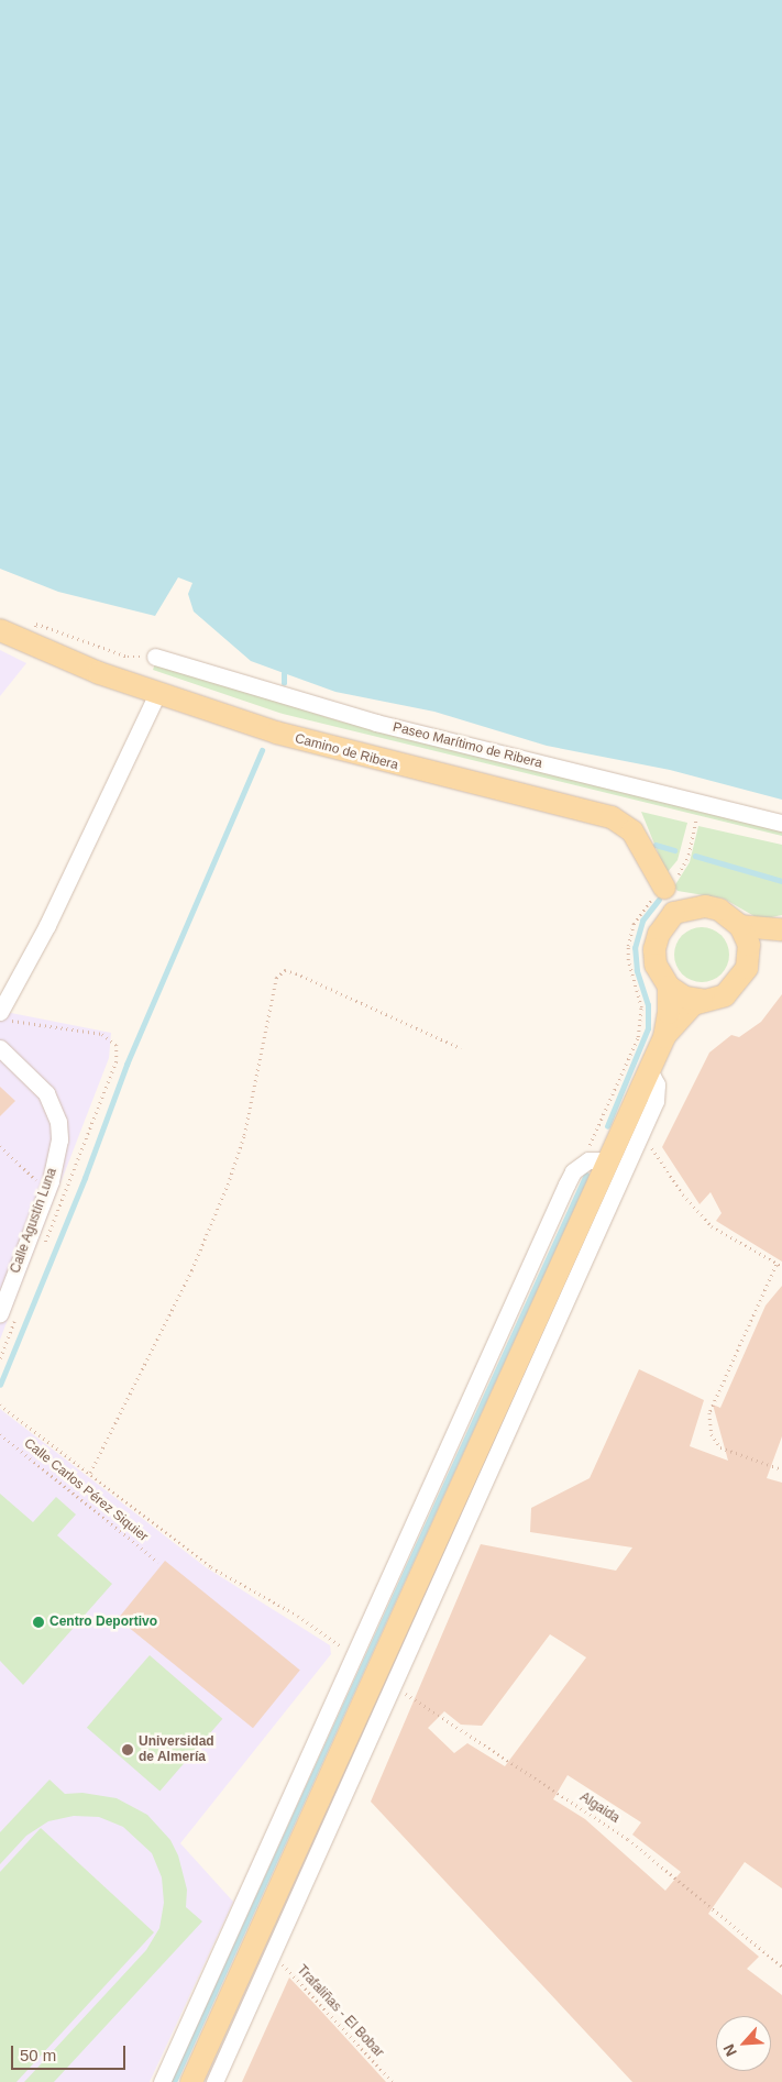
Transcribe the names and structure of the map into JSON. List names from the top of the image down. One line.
{"streets":{"main road":["Camino de Ribera"],"street":["Paseo Marítimo de Ribera","Calle Agustín Luna"],"path":["Calle Carlos Pérez Siquier","Algaida","Trafaliñas - El Bobar"]},"places":["Centro Deportivo","Universidad de Almería"],"scale_bar":"50 m","north":"bottom left"}
